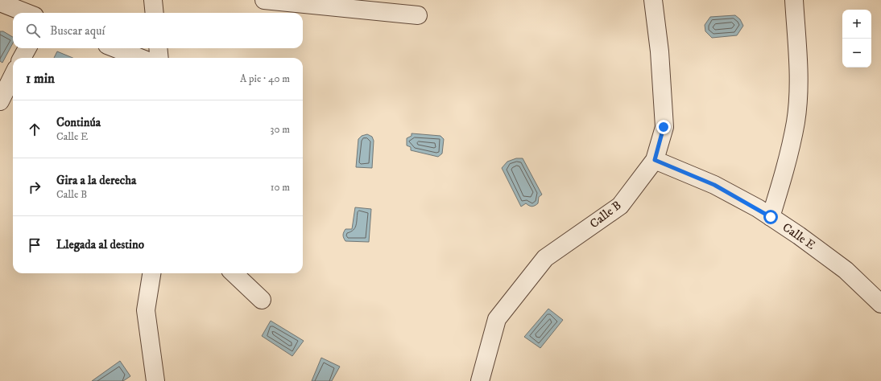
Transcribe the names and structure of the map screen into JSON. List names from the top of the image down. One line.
{"streets":{"street":["Calle B","Calle E"]},"crossings":[["Calle B","Calle E"]],"page":{"map_buttons":["+","−"],"search":"Buscar aquí","heading":["1 min","A pie · 40 m"],"list":[["Continúa","Calle E","30 m"],["Gira a la derecha","Calle B","10 m"],"Llegada al destino"]}}
